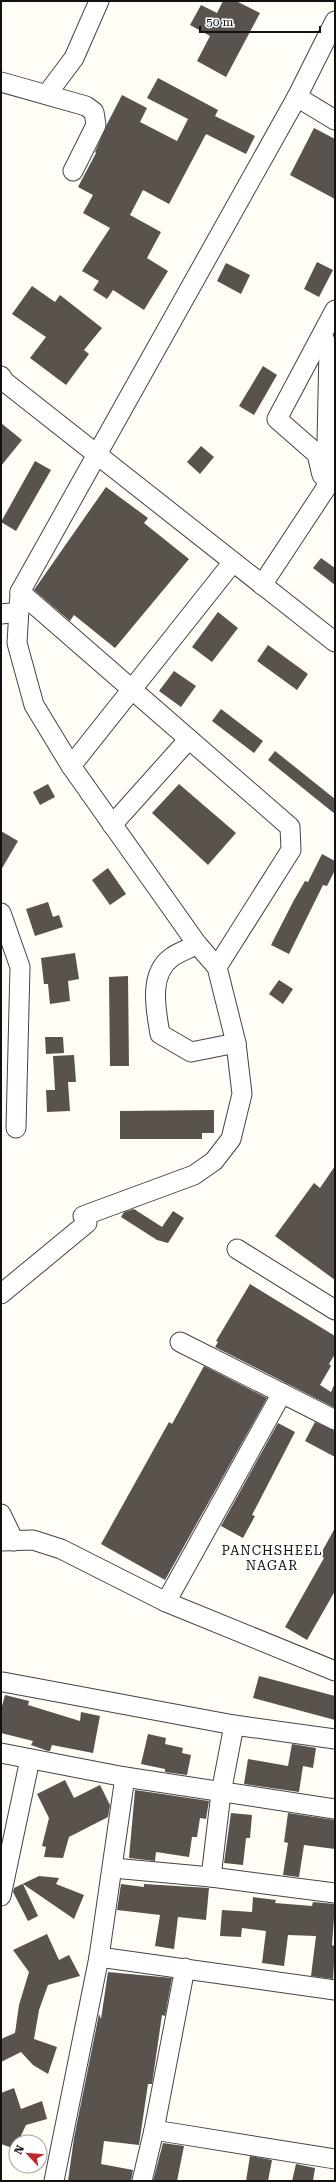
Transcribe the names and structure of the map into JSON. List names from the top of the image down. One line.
{"districts":["PANCHSHEEL NAGAR"],"scale_bar":"50 m","north":"top left"}
